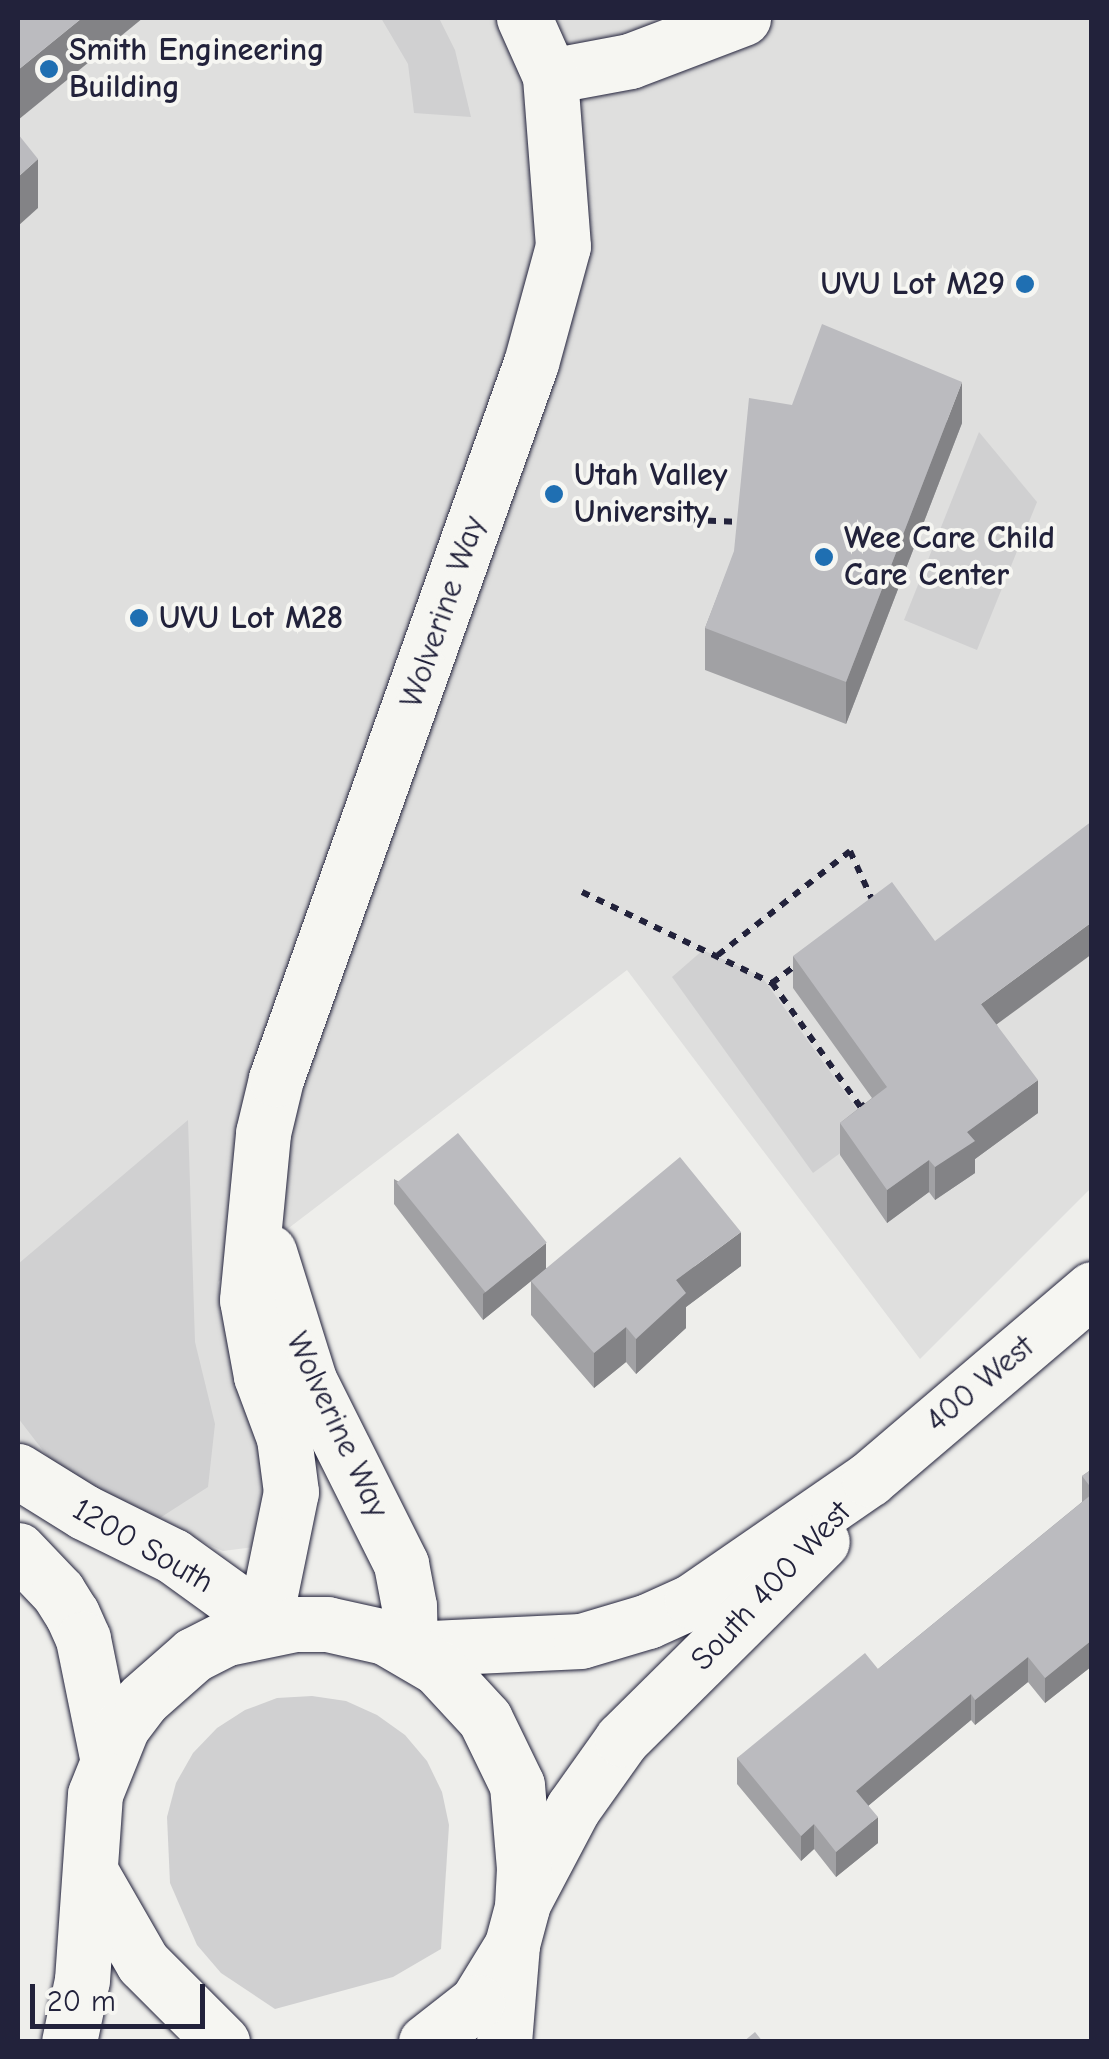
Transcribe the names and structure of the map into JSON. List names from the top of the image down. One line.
{"streets":{"street":["Wolverine Way","400 West","1200 South","South 400 West"]},"crossings":[["Wolverine Way","1200 South"],["Wolverine Way","South 400 West"],["400 West","South 400 West"]],"places":["Smith Engineering Building","UVU Lot M29","Utah Valley University","Wee Care Child Care Center","UVU Lot M28"],"scale_bar":"20 m"}
